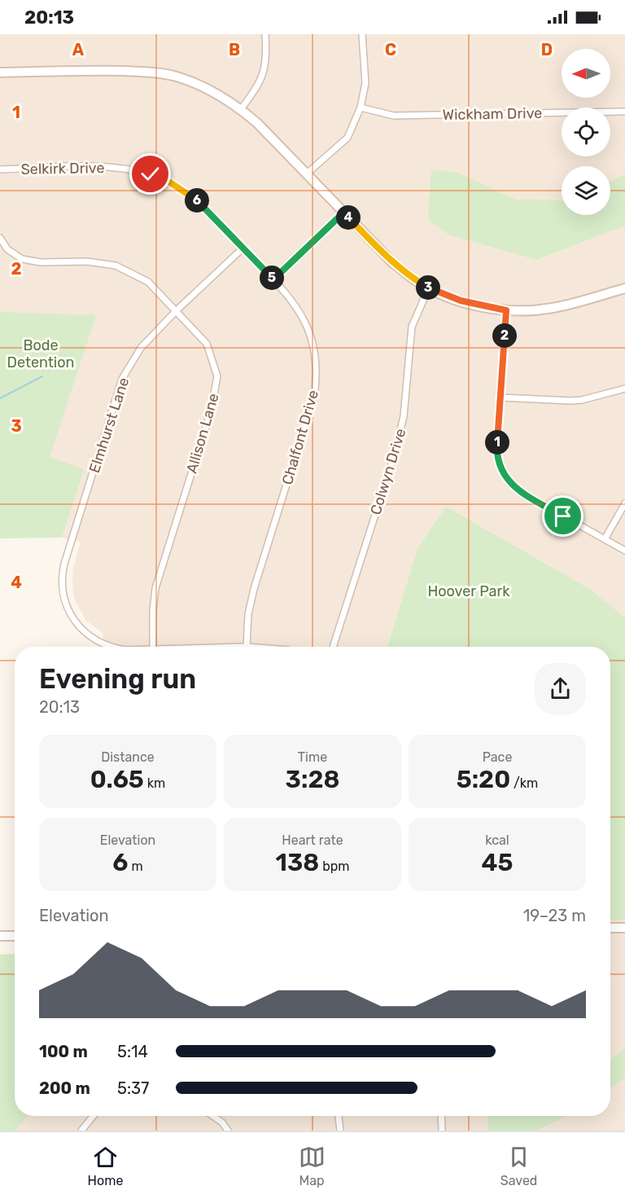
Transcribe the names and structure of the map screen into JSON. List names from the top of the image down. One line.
{"streets":{"street":["Wickham Drive","Selkirk Drive","Elmhurst Lane","Allison Lane","Chalfont Drive","Colwyn Drive"]},"crossings":[["Selkirk Drive","Elmhurst Lane"],["Selkirk Drive","Chalfont Drive"],["Elmhurst Lane","Allison Lane"],["Elmhurst Lane","Chalfont Drive"]],"parks":["Bode Detention","Hoover Park"],"north":"left","page":{"status":"20:13","pins":["6","4","5","3","2","1"],"heading":["Evening run","20:13"],"stats":[["Distance","0.65 km"],["Time","3:28"],["Pace","5:20 /km"],["Elevation","6 m"],["Heart rate","138 bpm"],["kcal","45"]],"chart":["Elevation","19–23 m"],"list":[{"name":"100 m","note":"5:14"},{"name":"200 m","note":"5:37"}],"tabs":["Home","Map","Saved"]},"grid":{"columns":["A","B","C","D"],"rows":["1","2","3","4"]}}
